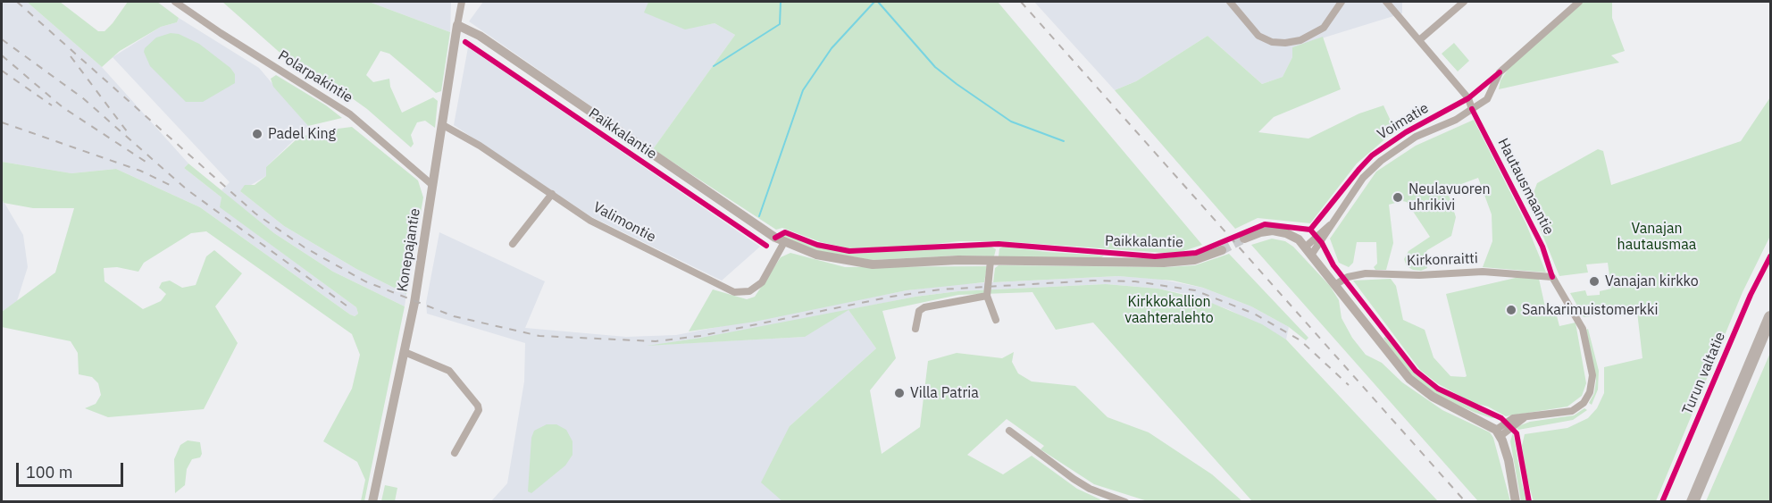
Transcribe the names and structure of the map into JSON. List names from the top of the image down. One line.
{"streets":{"street":["Polarpakintie","Voimatie","Paikkalantie","Valimontie","Konepajantie","Kirkonraitti"],"cycle path":["Hautausmaantie","Turun valtatie"]},"crossings":[["Polarpakintie","Konepajantie"],["Paikkalantie","Valimontie"],["Paikkalantie","Konepajantie"],["Valimontie","Konepajantie"]],"parks":["Vanajan hautausmaa","Kirkkokallion vaahteralehto"],"places":["Padel King","Neulavuoren uhrikivi","Vanajan kirkko","Sankarimuistomerkki","Villa Patria"],"scale_bar":"100 m"}
